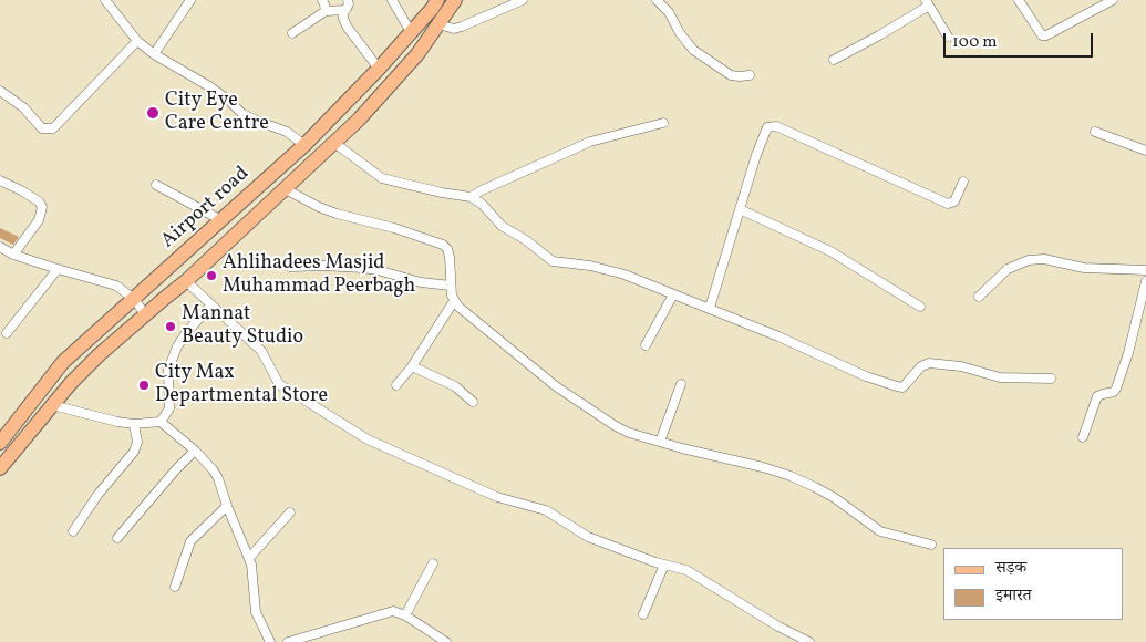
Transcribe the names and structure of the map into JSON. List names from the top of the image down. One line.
{"streets":{"main road":["Airport road"]},"places":["City Eye Care Centre","Ahlihadees Masjid Muhammad Peerbagh","Mannat Beauty Studio","City Max Departmental Store"],"legend":["सड़क","इमारत"],"scale_bar":"100 m"}
